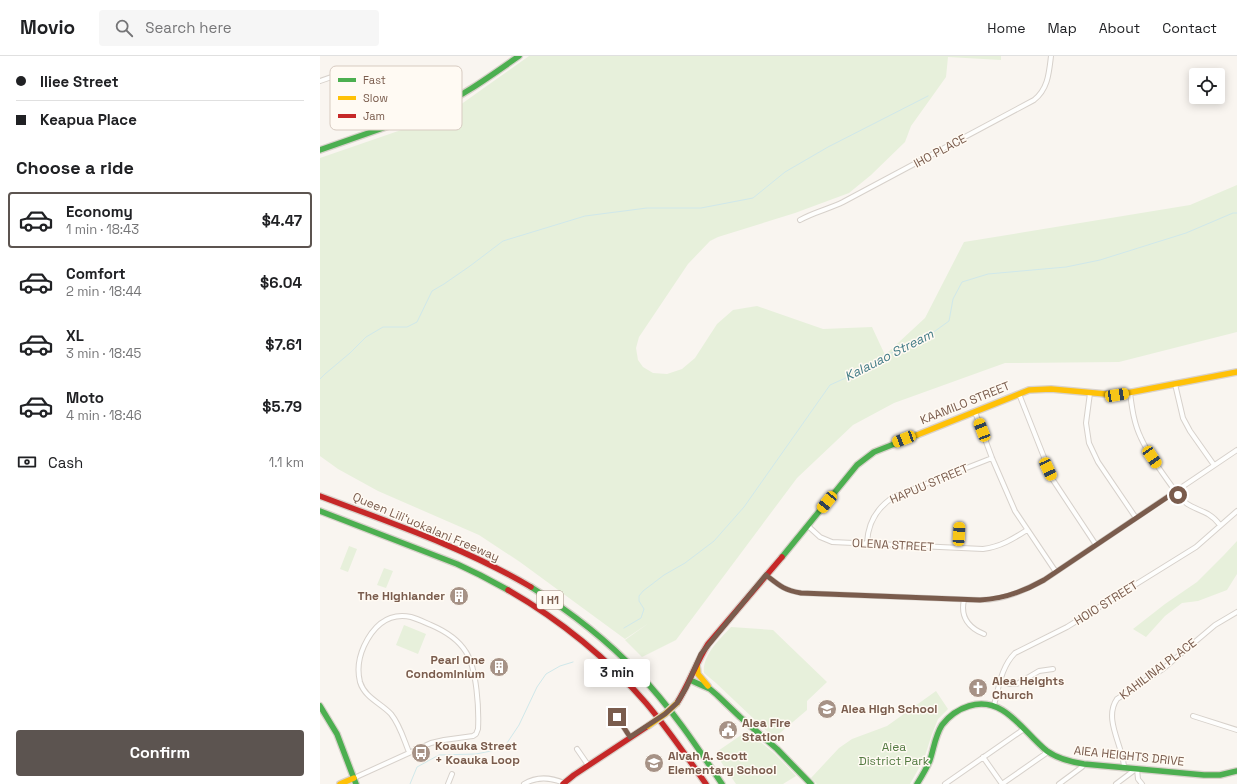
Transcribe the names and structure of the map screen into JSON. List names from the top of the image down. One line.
{"streets":{"main road":["KAAMILO STREET","Queen Liliʻuokalani Freeway","I H1","AIEA HEIGHTS DRIVE"],"street":["IHO PLACE","HAPUU STREET","OLENA STREET","HOIO STREET","KAHILINAI PLACE"]},"crossings":[["KAAMILO STREET","OLENA STREET"],["HAPUU STREET","OLENA STREET"],["HOIO STREET","AIEA HEIGHTS DRIVE"],["KAHILINAI PLACE","AIEA HEIGHTS DRIVE"]],"water":["Kalauao Stream"],"parks":["Aiea District Park"],"places":{"building":["The Highlander","Pearl One Condominium"],"church":["Aiea Heights Church"],"school or university":["Aiea High School","Alvah A. Scott Elementary School"],"public building":["Aiea Fire Station"],"bus stop":["Koauka Street + Koauka Loop"]},"legend":["Fast","Slow","Jam"],"page":{"header":"Movio","search":"Search here","nav":["Home","Map","About","Contact"],"banner":["Iliee Street","Keapua Place"],"heading":"Choose a ride","list":[{"name":"Economy","note":"1 min · 18:43","value":"$4.47"},{"name":"Comfort","note":"2 min · 18:44","value":"$6.04"},{"name":"XL","note":"3 min · 18:45","value":"$7.61"},{"name":"Moto","note":"4 min · 18:46","value":"$5.79"}],"pay":["Cash","1.1 km"],"bubble":"3 min","buttons":"Confirm"}}
